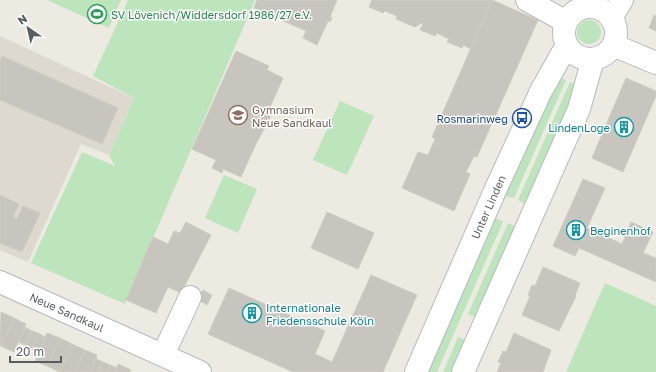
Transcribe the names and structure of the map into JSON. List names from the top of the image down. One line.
{"streets":{"street":["Unter Linden","Neue Sandkaul"]},"places":{"sports":["SV Lövenich/Widdersdorf 1986/27 e.V."],"school or university":["Gymnasium Neue Sandkaul"],"bus stop":["Rosmarinweg"],"building":["LindenLoge","Beginenhof","Internationale Friedensschule Köln"]},"scale_bar":"20 m","north":"top left"}
